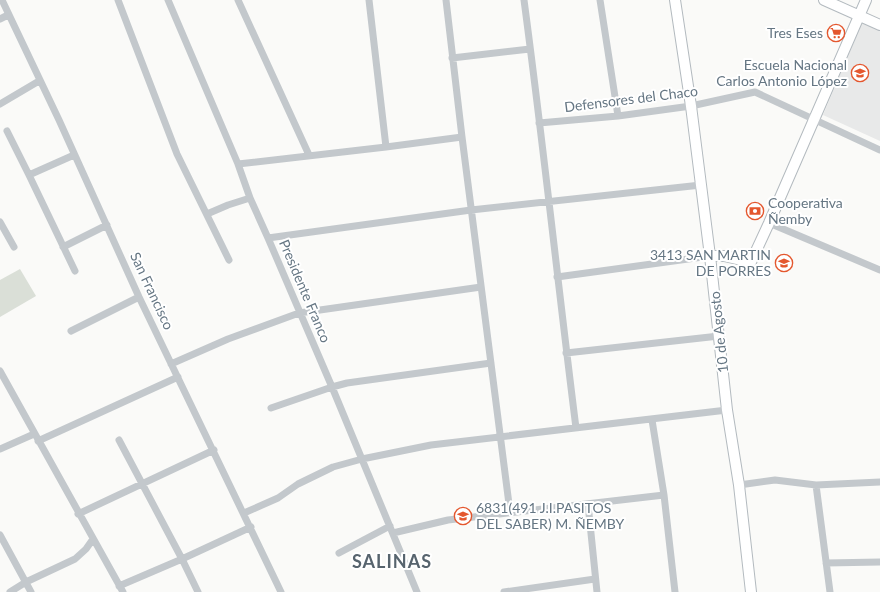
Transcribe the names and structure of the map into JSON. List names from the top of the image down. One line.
{"streets":{"street":["Defensores del Chaco","San Francisco","Presidente Franco","10 de Agosto"]},"crossings":[["Defensores del Chaco","10 de Agosto"]],"districts":["SALINAS"],"places":{"supermarket":["Tres Eses"],"school or university":["Escuela Nacional Carlos Antonio López","3413 SAN MARTIN DE PORRES","6831(491 J.I.PASITOS DEL SABER) M. ÑEMBY"],"bank":["Cooperativa Ñemby"]}}
